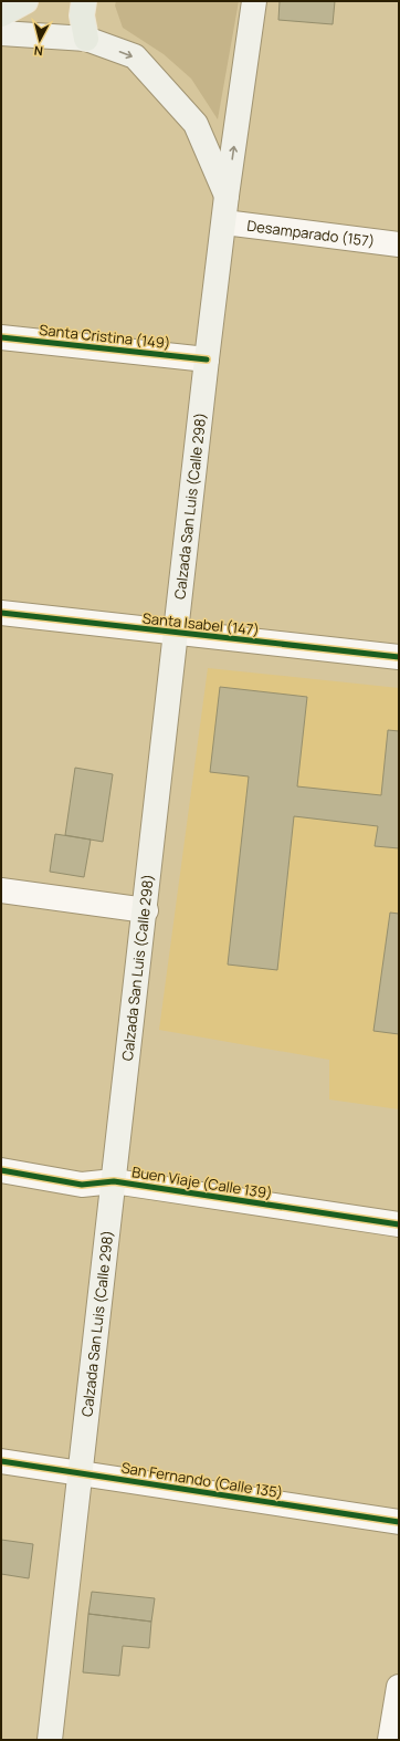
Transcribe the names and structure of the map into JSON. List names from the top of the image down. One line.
{"streets":{"main road":["Calzada San Luis (Calle 298)"],"street":["Desamparado (157)","Santa Cristina (149)","Santa Isabel (147)","Buen Viaje (Calle 139)","San Fernando (Calle 135)"]},"crossings":[["Desamparado (157)","Calzada San Luis (Calle 298)"],["Santa Cristina (149)","Calzada San Luis (Calle 298)"],["Calzada San Luis (Calle 298)","Santa Isabel (147)"],["Calzada San Luis (Calle 298)","Buen Viaje (Calle 139)"],["Calzada San Luis (Calle 298)","San Fernando (Calle 135)"]],"north":"bottom"}
